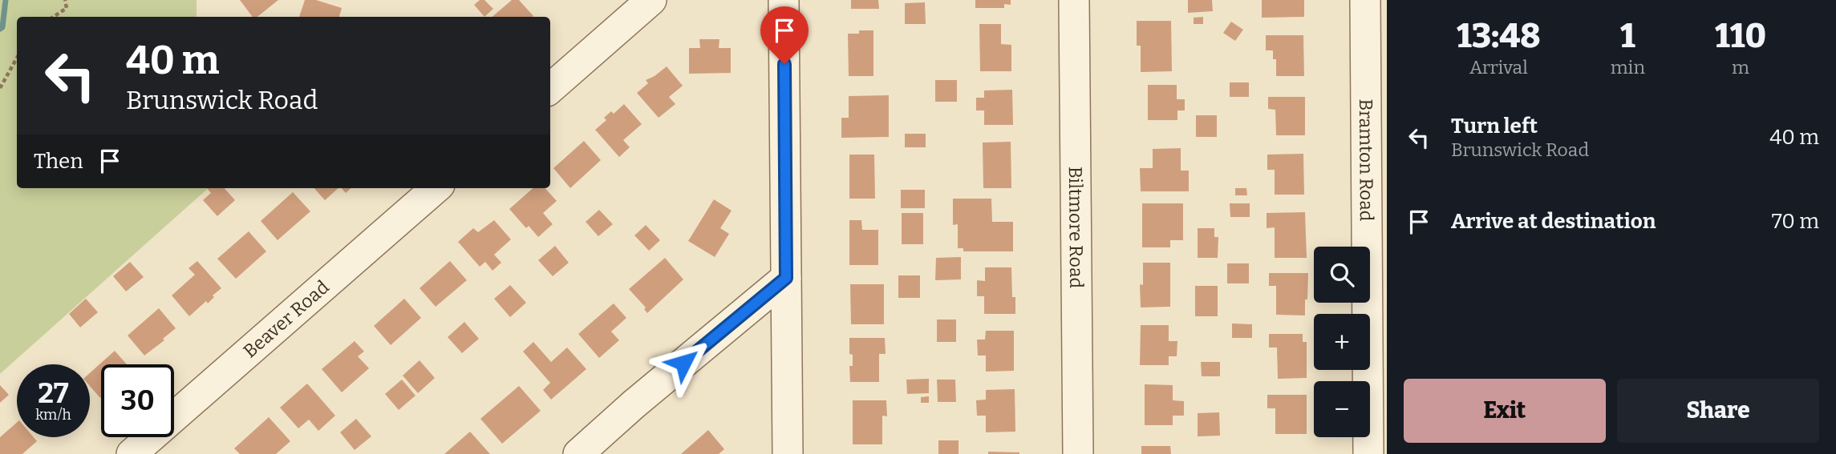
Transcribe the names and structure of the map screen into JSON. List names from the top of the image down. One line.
{"streets":{"street":["Bramton Road","Biltmore Road","Beaver Road"]},"page":{"eta":["13:48","Arrival","1","min","110","m"],"turn":["40 m","Brunswick Road"],"list":[{"name":"Turn left","note":"Brunswick Road","value":"40 m"},{"name":"Arrive at destination","value":"70 m"}],"then":"Then","map_buttons":["+","−"],"speed":"27 km/h","limit":"30","buttons":["Exit","Share"]}}
